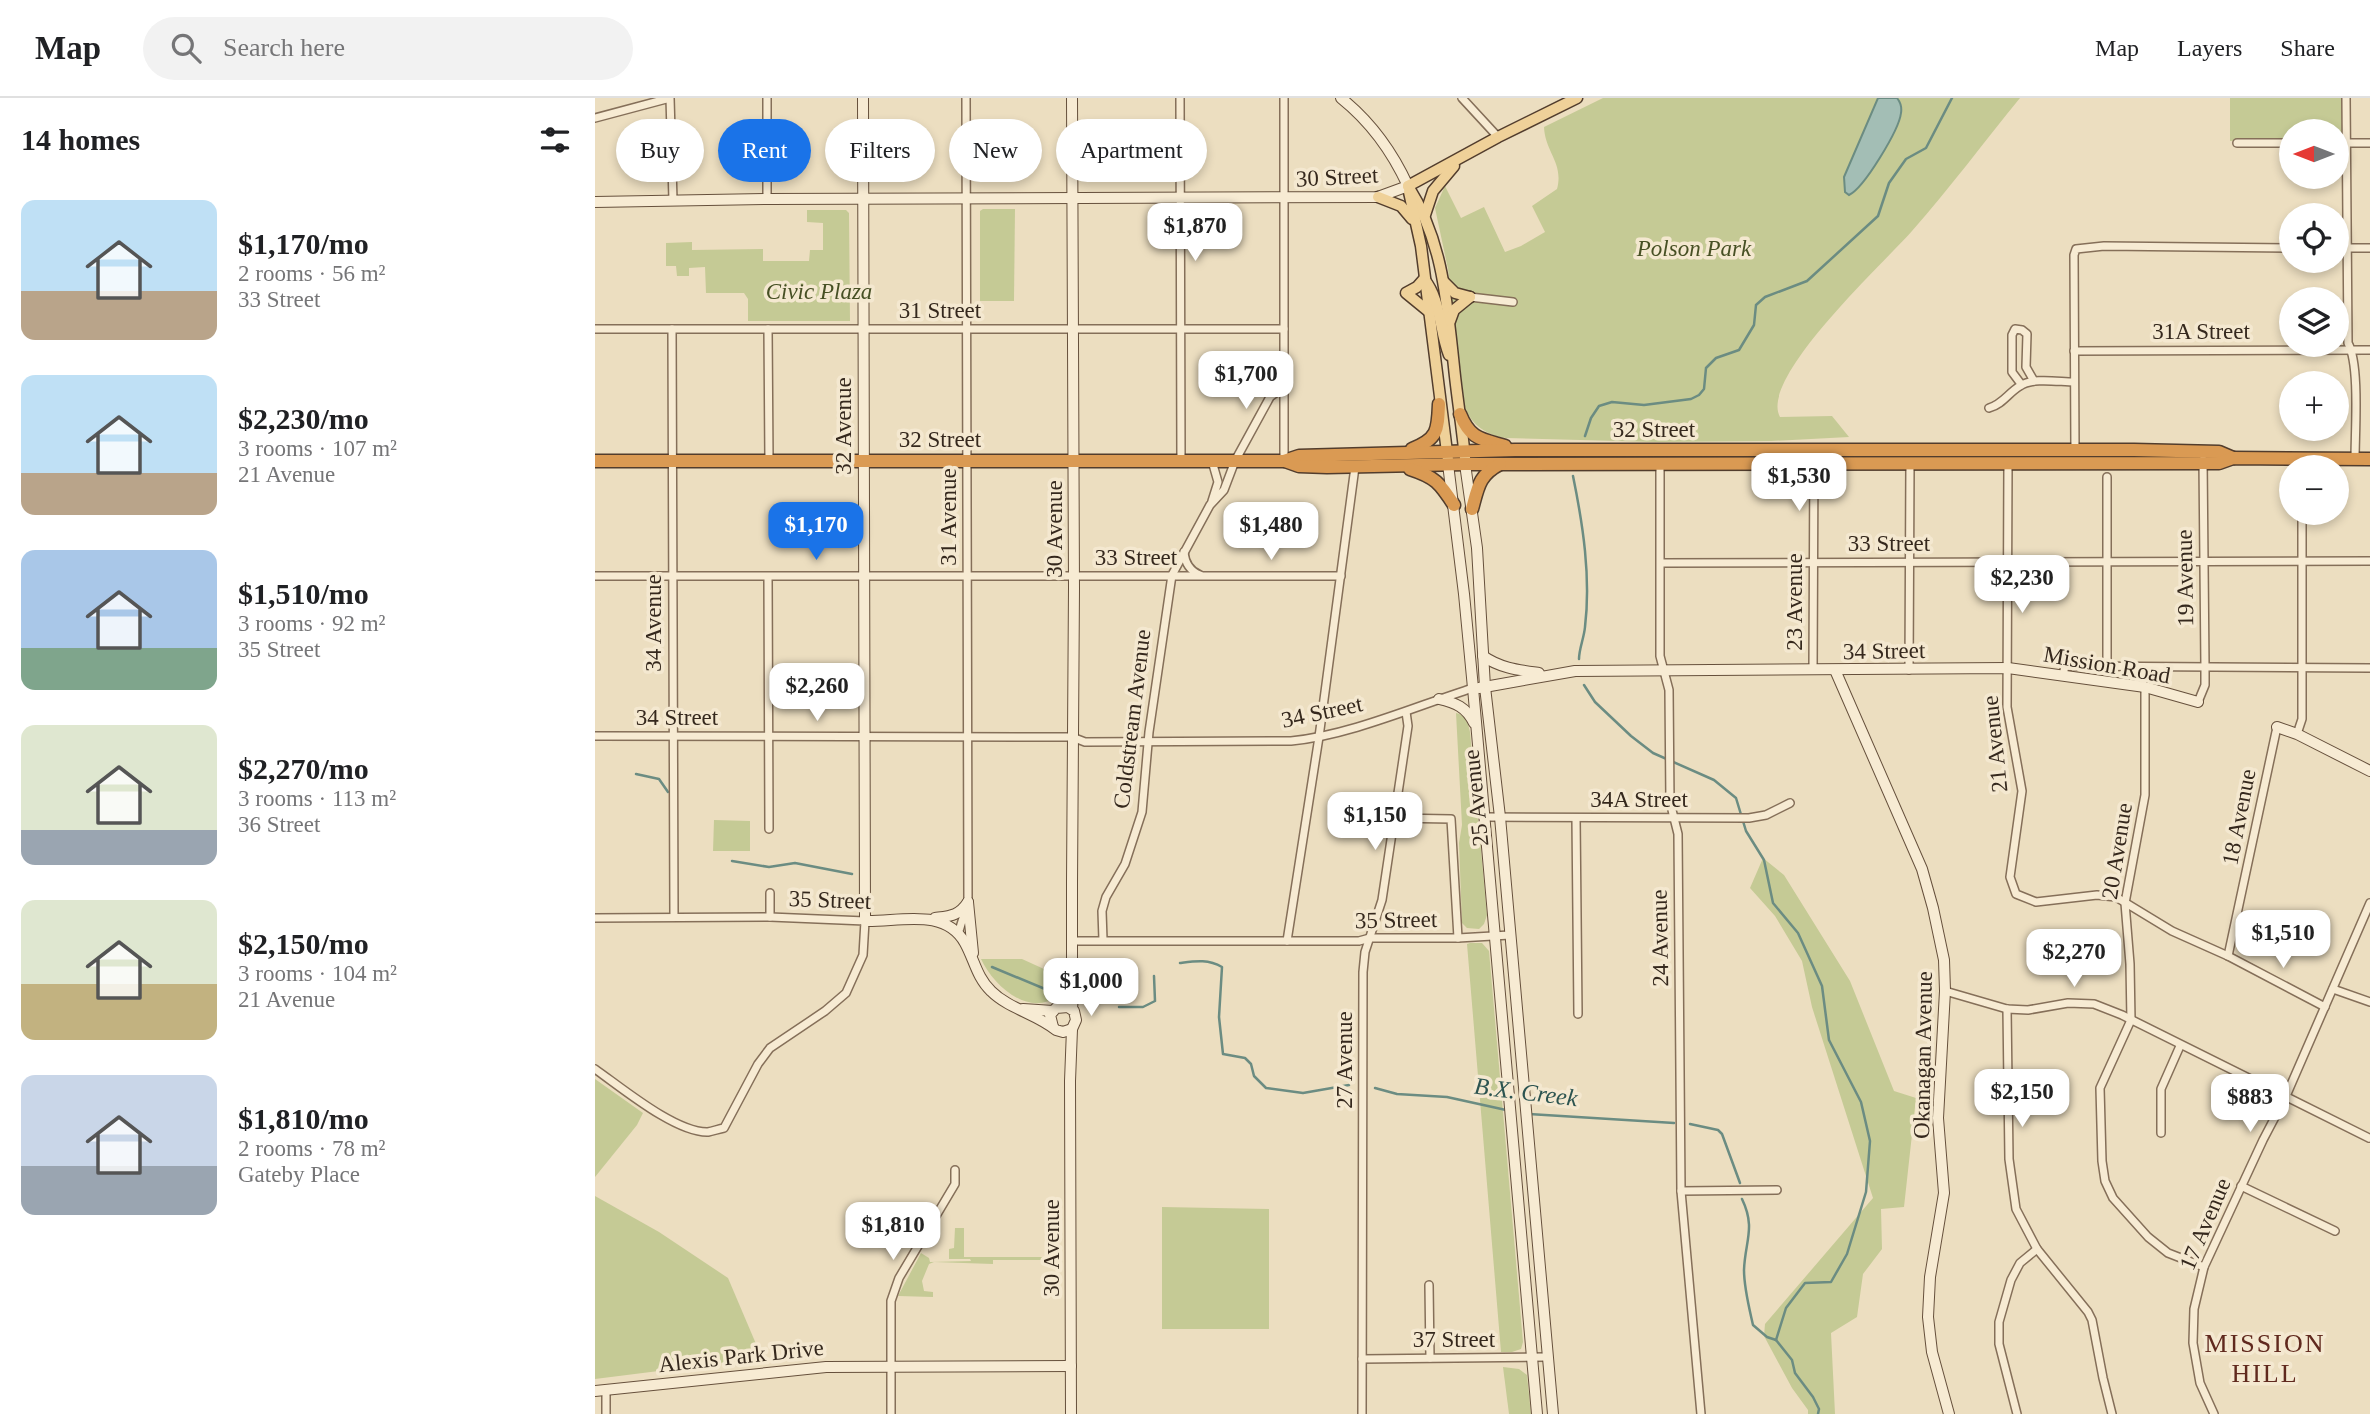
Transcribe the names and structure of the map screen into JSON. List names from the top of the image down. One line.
{"streets":{"highway":["32 Street"],"main road":["25 Avenue"],"street":["30 Street","31 Street","31A Street","32 Avenue","31 Avenue","30 Avenue","33 Street","19 Avenue","23 Avenue","34 Avenue","34 Street","Mission Road","Coldstream Avenue","21 Avenue","34A Street","18 Avenue","20 Avenue","35 Street","24 Avenue","Okanagan Avenue","27 Avenue","17 Avenue","37 Street","Alexis Park Drive"]},"crossings":[["30 Street","32 Avenue"],["30 Street","31 Avenue"],["30 Street","30 Avenue"],["30 Street","25 Avenue"],["31 Street","32 Avenue"],["31 Street","31 Avenue"],["31 Street","30 Avenue"],["31 Street","34 Avenue"],["32 Avenue","32 Street"],["32 Avenue","33 Street"],["32 Avenue","34 Street"],["32 Avenue","35 Street"],["32 Street","31 Avenue"],["32 Street","30 Avenue"],["32 Street","19 Avenue"],["32 Street","23 Avenue"],["32 Street","34 Avenue"],["32 Street","Coldstream Avenue"],["32 Street","21 Avenue"],["32 Street","25 Avenue"],["32 Street","24 Avenue"],["31 Avenue","33 Street"],["31 Avenue","34 Street"],["31 Avenue","35 Street"],["30 Avenue","33 Street"],["30 Avenue","34 Street"],["30 Avenue","35 Street"],["33 Street","19 Avenue"],["33 Street","23 Avenue"],["33 Street","34 Avenue"],["33 Street","Coldstream Avenue"],["33 Street","21 Avenue"],["33 Street","24 Avenue"],["19 Avenue","Mission Road"],["23 Avenue","34 Street"],["34 Avenue","34 Street"],["34 Avenue","35 Street"],["34 Street","Mission Road"],["34 Street","Coldstream Avenue"],["34 Street","21 Avenue"],["34 Street","25 Avenue"],["34 Street","24 Avenue"],["34 Street","Okanagan Avenue"],["34 Street","27 Avenue"],["Mission Road","21 Avenue"],["Mission Road","20 Avenue"],["Coldstream Avenue","35 Street"],["21 Avenue","20 Avenue"],["25 Avenue","34A Street"],["25 Avenue","35 Street"],["25 Avenue","37 Street"],["34A Street","24 Avenue"],["35 Street","27 Avenue"],["27 Avenue","37 Street"]],"districts":["MISSION HILL"],"water":["B.X. Creek"],"parks":["Polson Park","Civic Plaza"],"north":"left","page":{"header":"Map","search":"Search here","nav":["Map","Layers","Share"],"heading":"14 homes","map_buttons":["+","−"],"chip":["Buy","Rent","Filters","New","Apartment"],"list":[{"name":"$1,170/mo","note":"2 rooms · 56 m² · 33 Street"},{"name":"$2,230/mo","note":"3 rooms · 107 m² · 21 Avenue"},{"name":"$1,510/mo","note":"3 rooms · 92 m² · 35 Street"},{"name":"$2,270/mo","note":"3 rooms · 113 m² · 36 Street"},{"name":"$2,150/mo","note":"3 rooms · 104 m² · 21 Avenue"},{"name":"$1,810/mo","note":"2 rooms · 78 m² · Gateby Place"}],"price":["$1,870","$1,700","$1,530","$1,170","$1,480","$2,230","$2,260","$1,150","$1,510","$2,270","$1,000","$2,150","$883","$1,810"]}}
